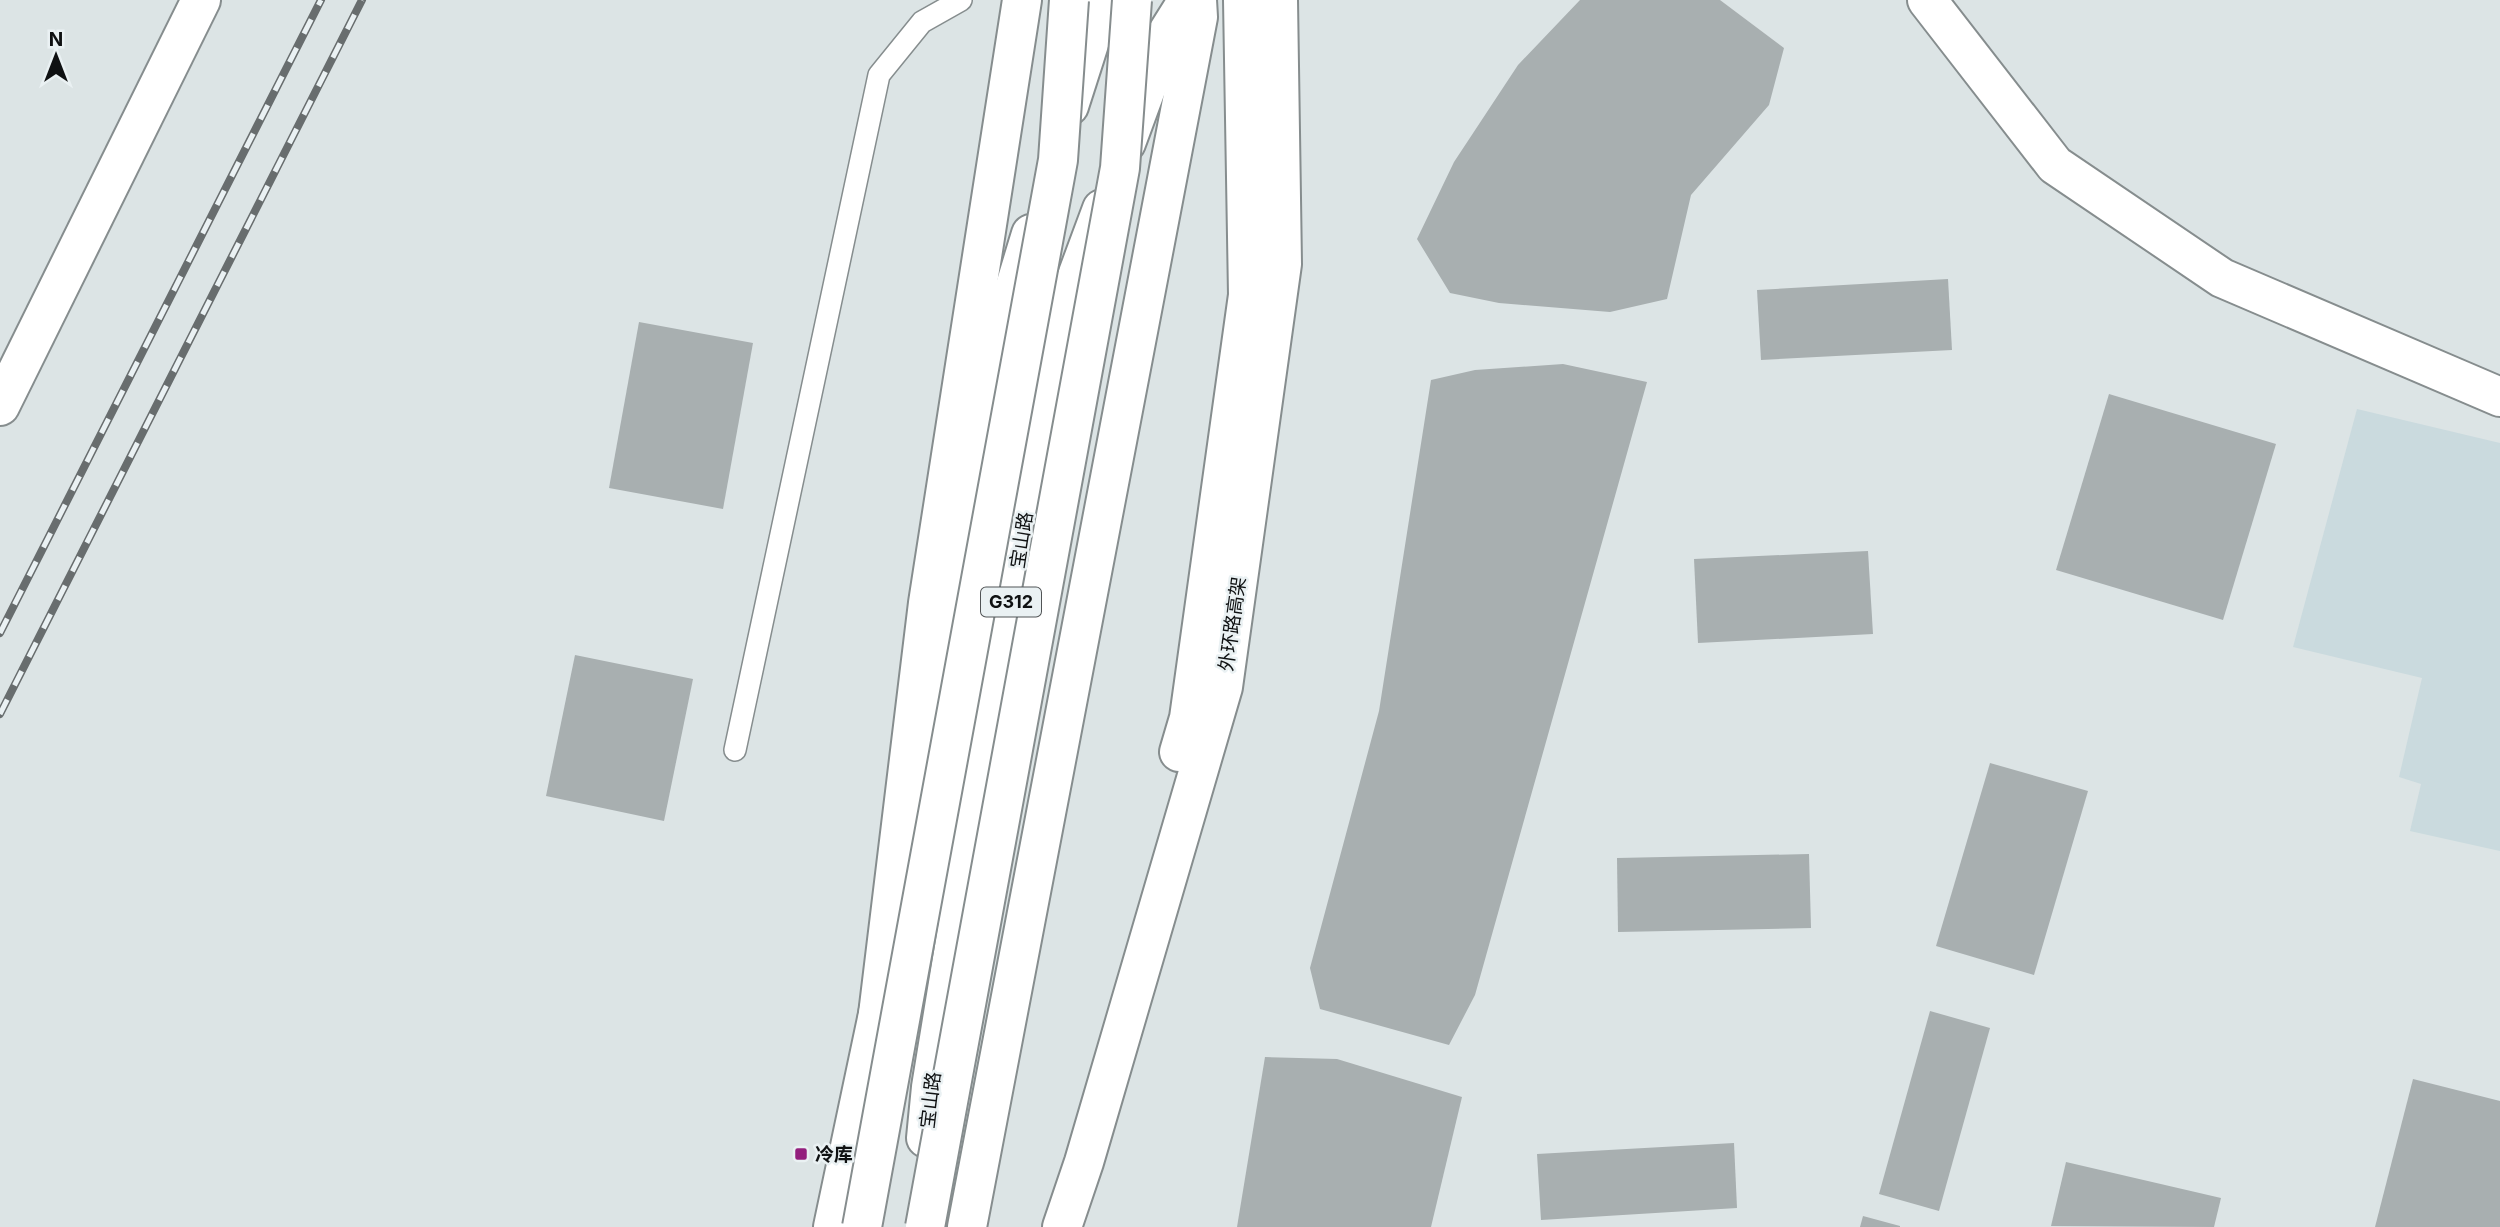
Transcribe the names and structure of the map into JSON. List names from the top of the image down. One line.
{"streets":{"main road":["宝山路","G312","外环路高架"]},"places":{"transit":["冷库"]},"north":"top"}
